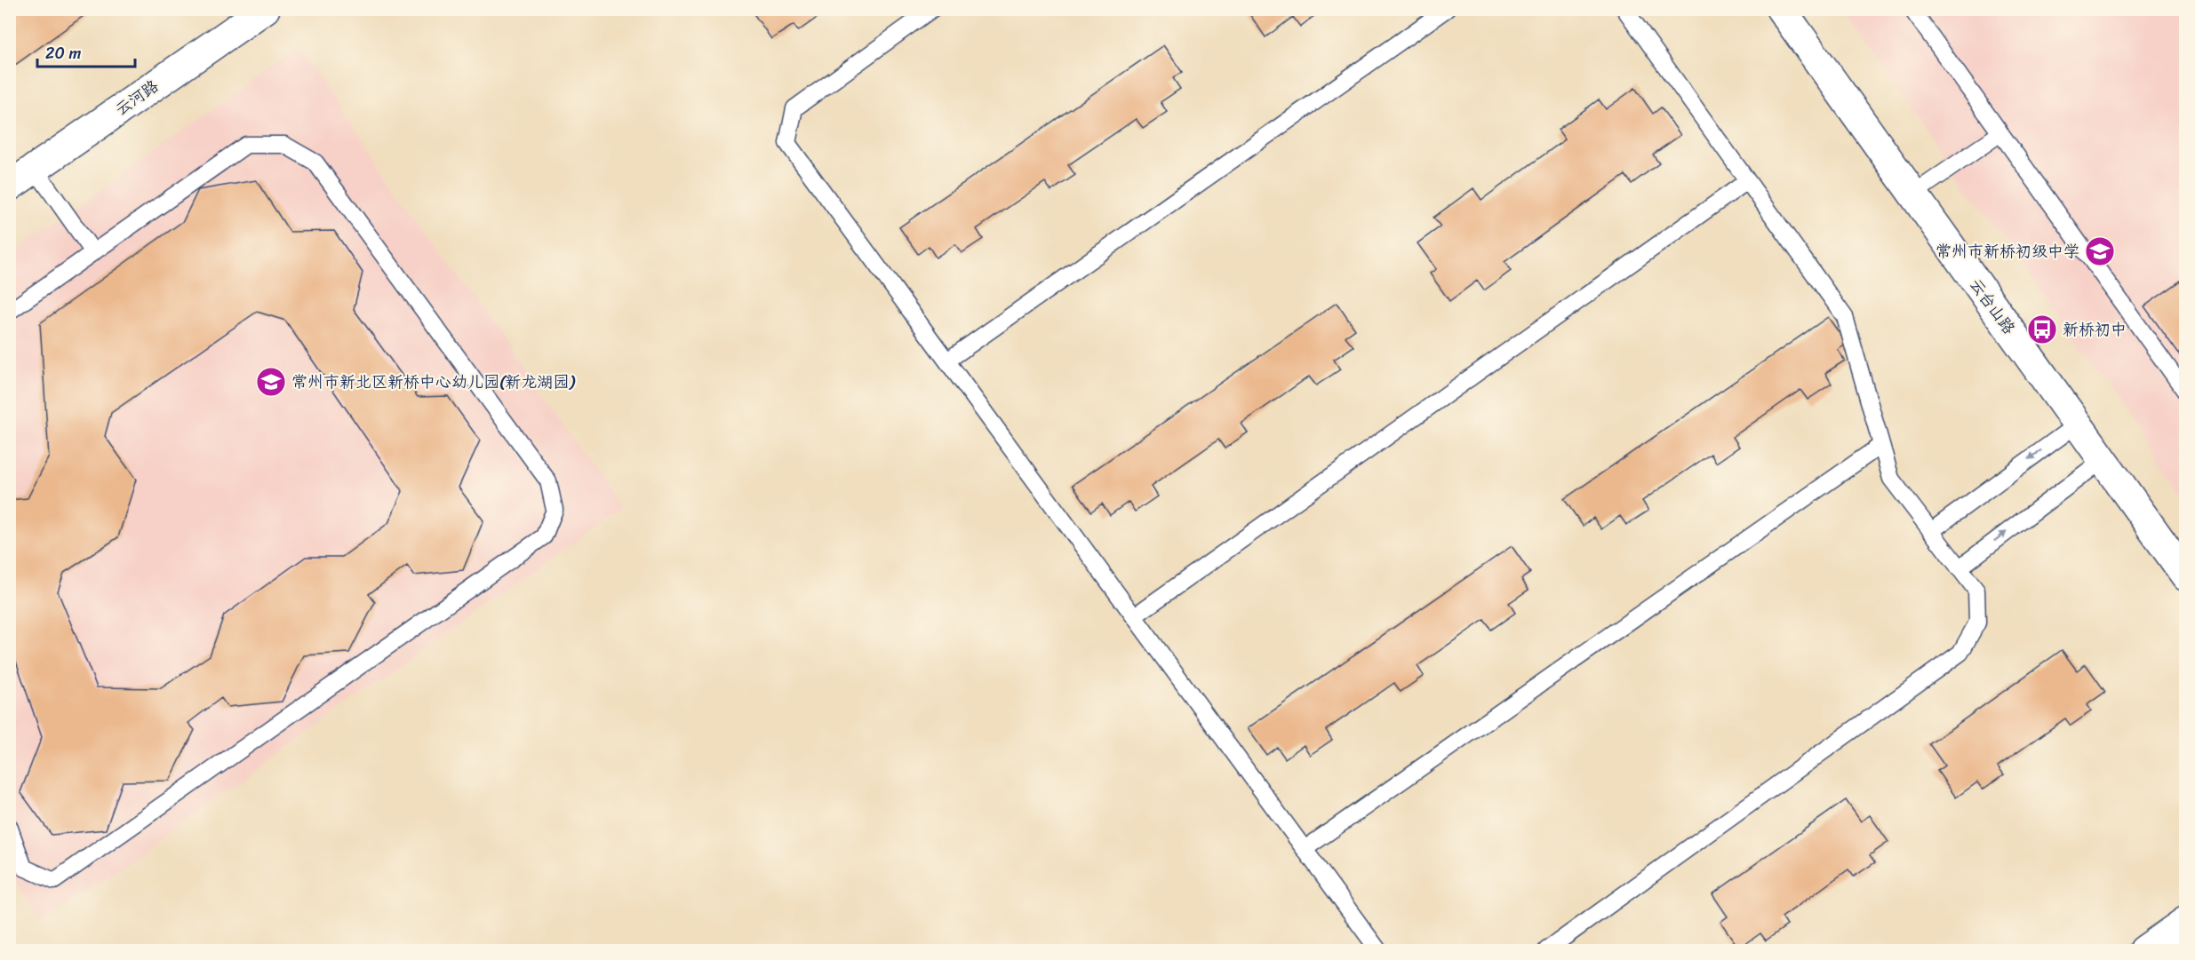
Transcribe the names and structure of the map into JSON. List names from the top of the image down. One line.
{"streets":{"street":["云河路","云台山路"]},"places":{"school or university":["常州市新桥初级中学","常州市新北区新桥中心幼儿园(新龙湖园)"],"bus stop":["新桥初中"]},"scale_bar":"20 m"}
